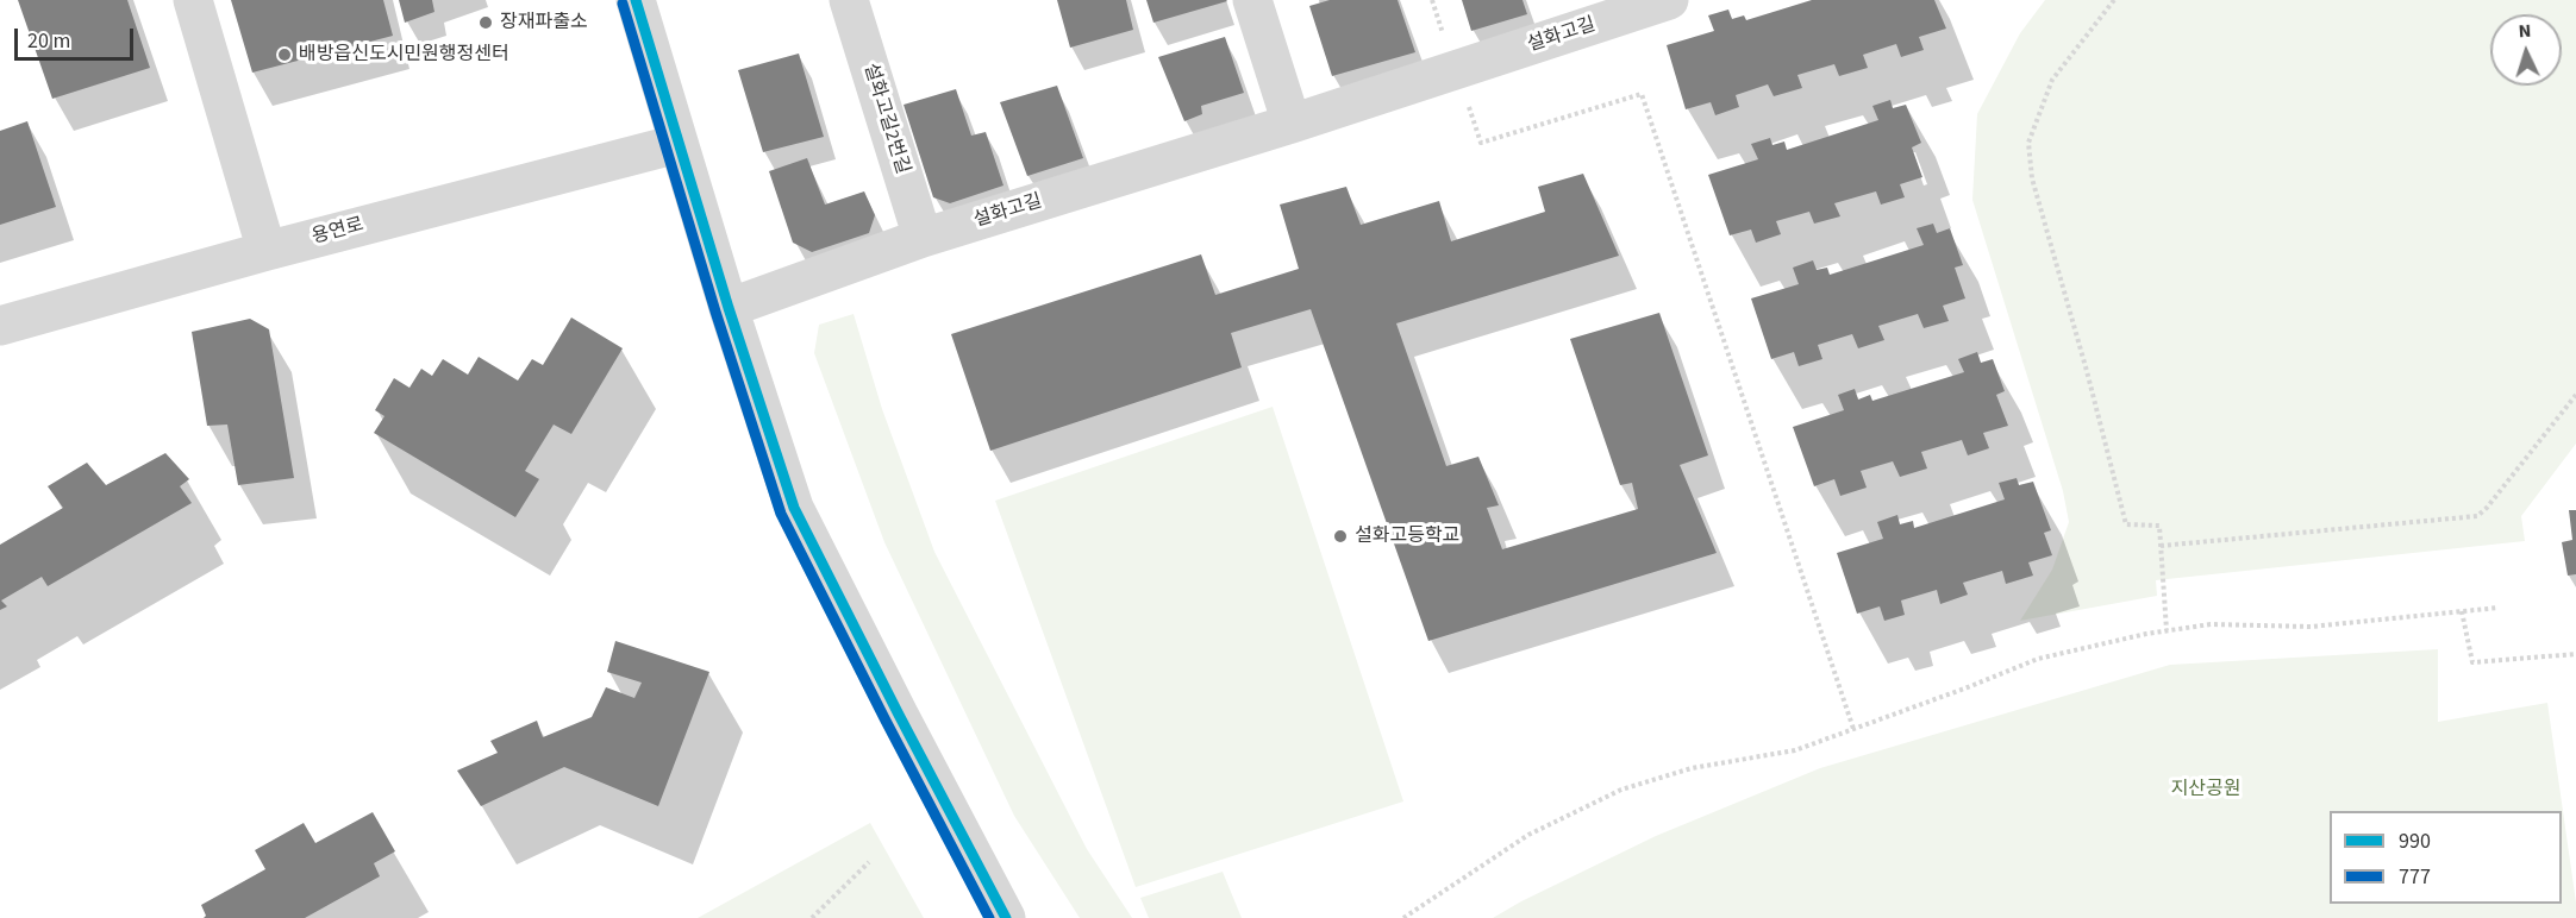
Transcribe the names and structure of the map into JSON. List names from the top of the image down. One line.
{"streets":{"street":["설화고길","설화고길2번길","용연로"]},"crossings":[["설화고길","설화고길2번길"]],"parks":["지산공원"],"places":["장재파출소","배방읍신도시민원행정센터","설화고등학교"],"lines":["transit line 990","transit line 777"],"legend":["990","777"],"scale_bar":"20 m","north":"top"}
